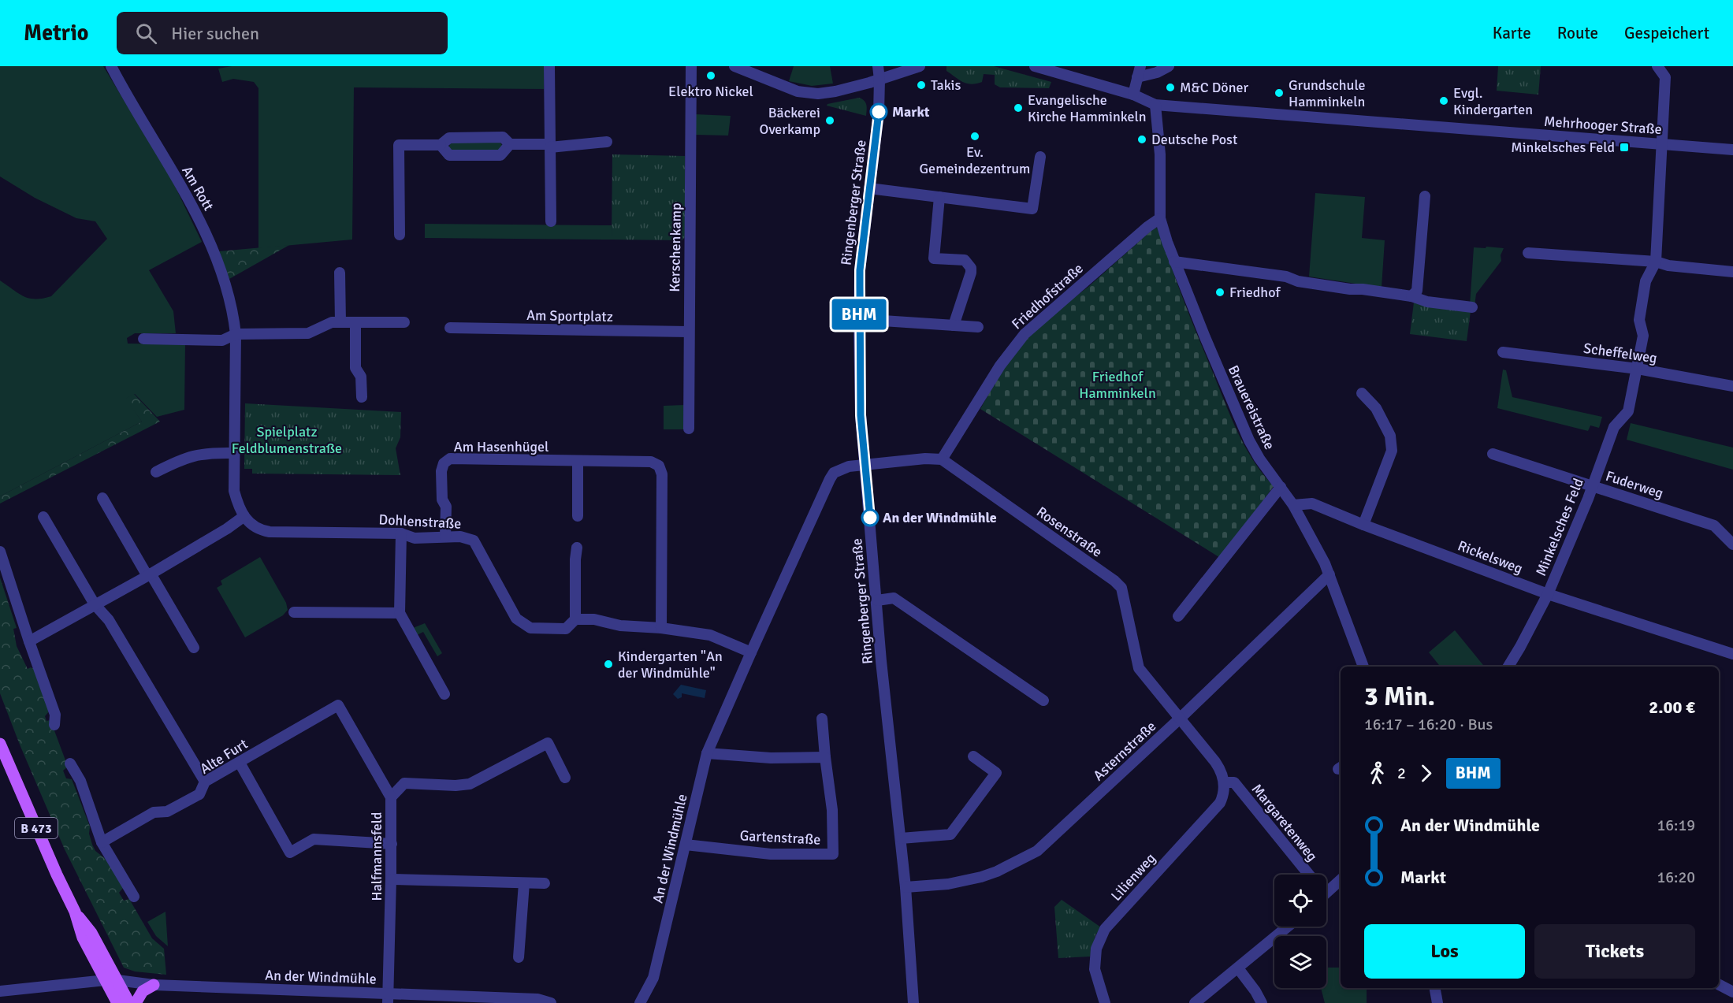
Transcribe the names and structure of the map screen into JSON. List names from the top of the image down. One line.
{"streets":{"main road":["B 473"],"street":["Mehrhooger Straße","Am Rott","Ringenberger Straße","Kerschenkamp","Friedhofstraße","Am Sportplatz","Scheffelweg","Brauereistraße","Am Hasenhügel","Fuderweg","Dohlenstraße","Minkelsches Feld","Rosenstraße","Rickelsweg","Asternstraße","Alte Furt","Margaretenweg","Gartenstraße","An der Windmühle","Halfmannsfeld","Lilienweg"]},"crossings":[["Mehrhooger Straße","Brauereistraße"],["Mehrhooger Straße","Minkelsches Feld"],["Am Rott","Dohlenstraße"],["Ringenberger Straße","Asternstraße"],["Ringenberger Straße","An der Windmühle"],["Kerschenkamp","Am Sportplatz"],["Friedhofstraße","Brauereistraße"],["Friedhofstraße","Rosenstraße"],["Scheffelweg","Minkelsches Feld"],["Brauereistraße","Rickelsweg"],["Brauereistraße","Asternstraße"],["Am Hasenhügel","Dohlenstraße"],["Fuderweg","Minkelsches Feld"],["Dohlenstraße","An der Windmühle"],["Minkelsches Feld","Rickelsweg"],["Rosenstraße","Asternstraße"],["Alte Furt","Halfmannsfeld"],["Margaretenweg","Lilienweg"],["B 473","An der Windmühle"],["Gartenstraße","An der Windmühle"],["An der Windmühle","Halfmannsfeld"]],"parks":["Friedhof Hamminkeln","Spielplatz Feldblumenstraße"],"places":{"other":["Elektro Nickel","Takis","M&C Döner","Grundschule Hamminkeln","Evgl. Kindergarten","Evangelische Kirche Hamminkeln","Markt","Bäckerei Overkamp","Ev. Gemeindezentrum","Deutsche Post","Friedhof","An der Windmühle","Kindergarten \"An der Windmühle\""],"transit":["Minkelsches Feld"]},"lines":["bus line BHM"],"page":{"header":"Metrio","search":"Hier suchen","nav":["Karte","Route","Gespeichert"],"on_map":"BHM","heading":["3 Min.","16:17 – 16:20 · Bus","2.00 €"],"legs":["2","BHM"],"list":[{"name":"An der Windmühle","value":"16:19"},{"name":"Markt","value":"16:20"}],"buttons":["Los","Tickets"]}}
